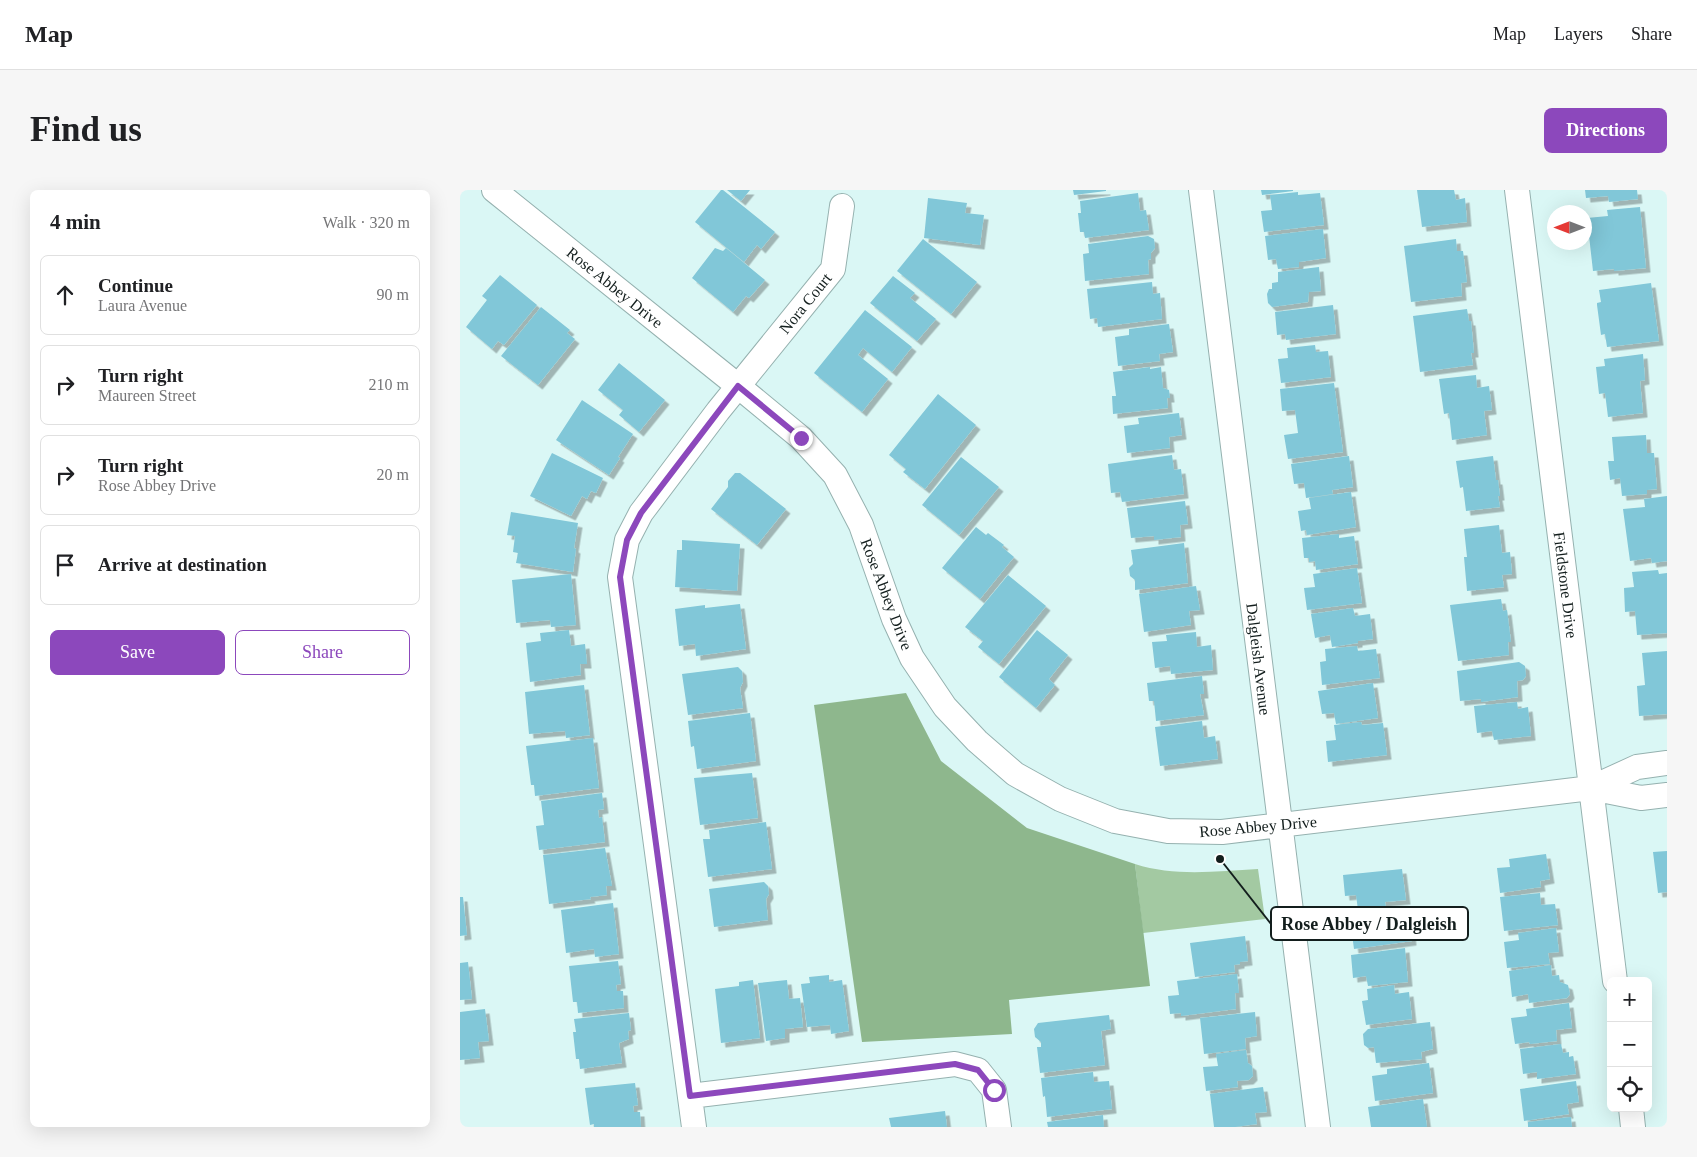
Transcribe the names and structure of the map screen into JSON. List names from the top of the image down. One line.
{"streets":{"street":["Rose Abbey Drive","Nora Court","Fieldstone Drive","Dalgleish Avenue"]},"crossings":[["Rose Abbey Drive","Nora Court"],["Rose Abbey Drive","Fieldstone Drive"],["Rose Abbey Drive","Dalgleish Avenue"]],"places":["Rose Abbey / Dalgleish"],"north":"left","page":{"header":"Map","nav":["Map","Layers","Share"],"buttons":["Directions",["Save","Share"]],"title":"Find us","heading":["4 min","Walk · 320 m"],"list":[["Continue","Laura Avenue","90 m"],["Turn right","Maureen Street","210 m"],["Turn right","Rose Abbey Drive","20 m"],"Arrive at destination"],"map_buttons":["+","−"]}}
